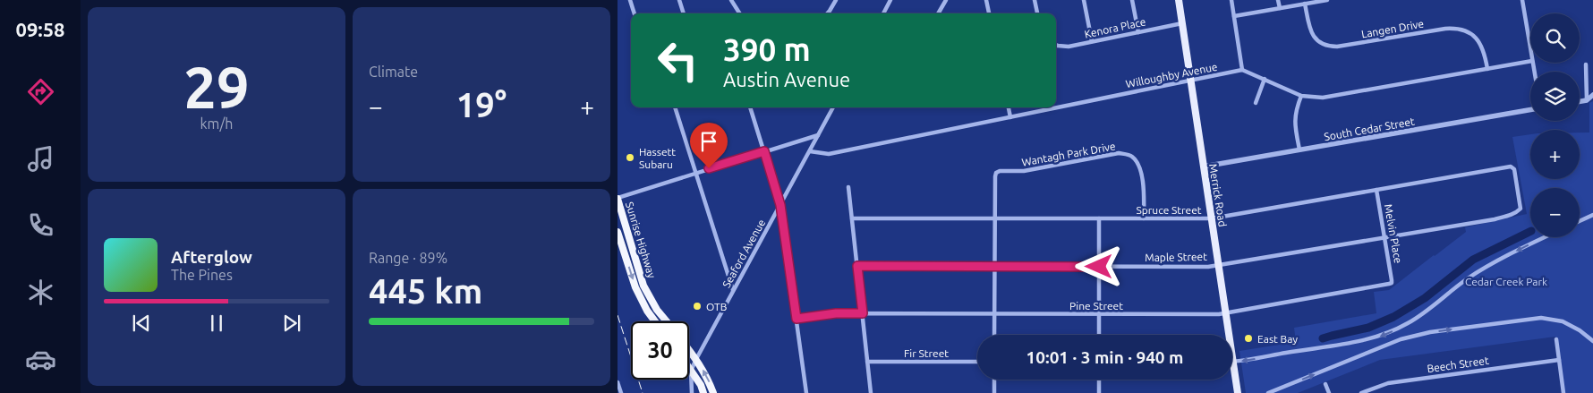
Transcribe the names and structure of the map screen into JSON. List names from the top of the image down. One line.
{"streets":{"highway":["Sunrise Highway"],"main road":["Merrick Road"],"street":["Kenora Place","Langen Drive","Willoughby Avenue","South Cedar Street","Wantagh Park Drive","Spruce Street","Melvin Place","Seaford Avenue","Maple Street","Pine Street","Fir Street","Beech Street"]},"crossings":[["Kenora Place","Merrick Road"],["Willoughby Avenue","Merrick Road"],["Willoughby Avenue","Seaford Avenue"],["South Cedar Street","Merrick Road"],["Wantagh Park Drive","Spruce Street"],["Merrick Road","Spruce Street"],["Merrick Road","Maple Street"],["Merrick Road","Pine Street"],["Spruce Street","Melvin Place"],["Spruce Street","Maple Street"],["Melvin Place","Maple Street"],["Melvin Place","Pine Street"]],"parks":["Cedar Creek Park"],"places":["Hassett Subaru","OTB","East Bay"],"page":{"tabs":"09:58","tile":[["29","km/h"],"Climate",["Range · 89%","445 km"]],"map_buttons":["+","−"],"turn":["390 m","Austin Avenue"],"heat":["−","19°","+"],"song":["Afterglow","The Pines"],"limit":"30","trip":"10:01 · 3 min · 940 m"}}
